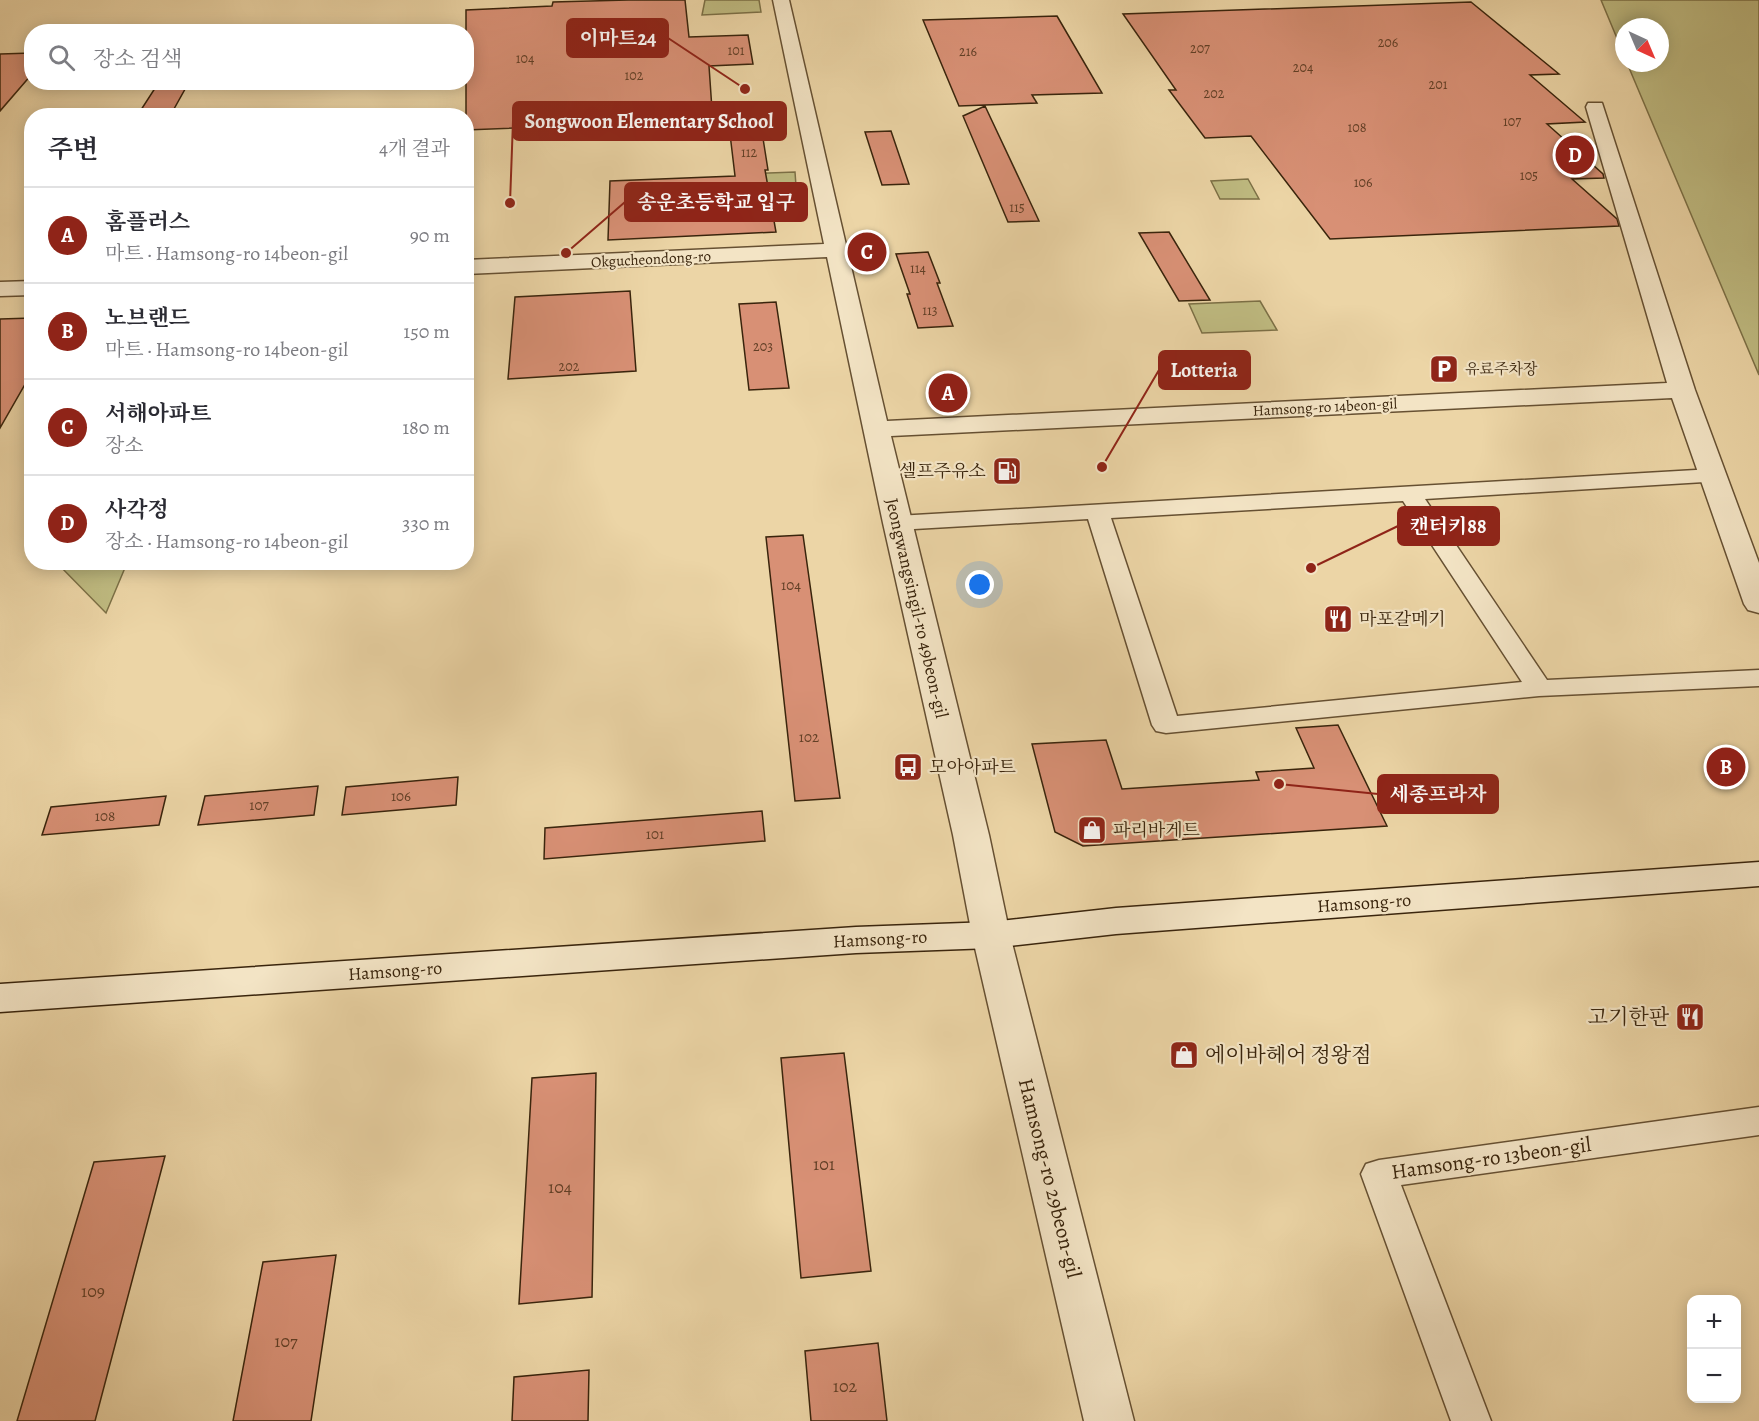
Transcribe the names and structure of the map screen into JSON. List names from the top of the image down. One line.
{"streets":{"street":["Okgucheondong-ro","Hamsong-ro 14beon-gil","Jeongwangsingil-ro 49beon-gil","Hamsong-ro","Hamsong-ro 13beon-gil","Hamsong-ro 29beon-gil"]},"crossings":[["Okgucheondong-ro","Jeongwangsingil-ro 49beon-gil"],["Hamsong-ro 14beon-gil","Jeongwangsingil-ro 49beon-gil"],["Jeongwangsingil-ro 49beon-gil","Hamsong-ro"],["Jeongwangsingil-ro 49beon-gil","Hamsong-ro 29beon-gil"],["Hamsong-ro","Hamsong-ro 29beon-gil"]],"places":{"other":["이마트24","Songwoon Elementary School","송운초등학교 입구","Lotteria","캔터키88","세종프라자"],"parking":["유료주차장"],"fuel station":["셀프주유소"],"restaurant":["마포갈메기","고기한판"],"bus stop":["모아아파트"],"shop":["파리바게트","에이바헤어 정왕점"]},"house_numbers":["206","207","101","216","104","204","102","201","202","107","108","112","105","106","115","114","113","203","202","104","102","106","107","108","101","101","104","109","107","102"],"north":"bottom right","page":{"search":"장소 검색","heading":["주변","4개 결과"],"pins":["D","C","A","B"],"list":[{"mark":"A","name":"홈플러스","note":"마트 · Hamsong-ro 14beon-gil","value":"90 m"},{"mark":"B","name":"노브랜드","note":"마트 · Hamsong-ro 14beon-gil","value":"150 m"},{"mark":"C","name":"서해아파트","note":"장소","value":"180 m"},{"mark":"D","name":"사각정","note":"장소 · Hamsong-ro 14beon-gil","value":"330 m"}],"map_buttons":["+","−"]}}
